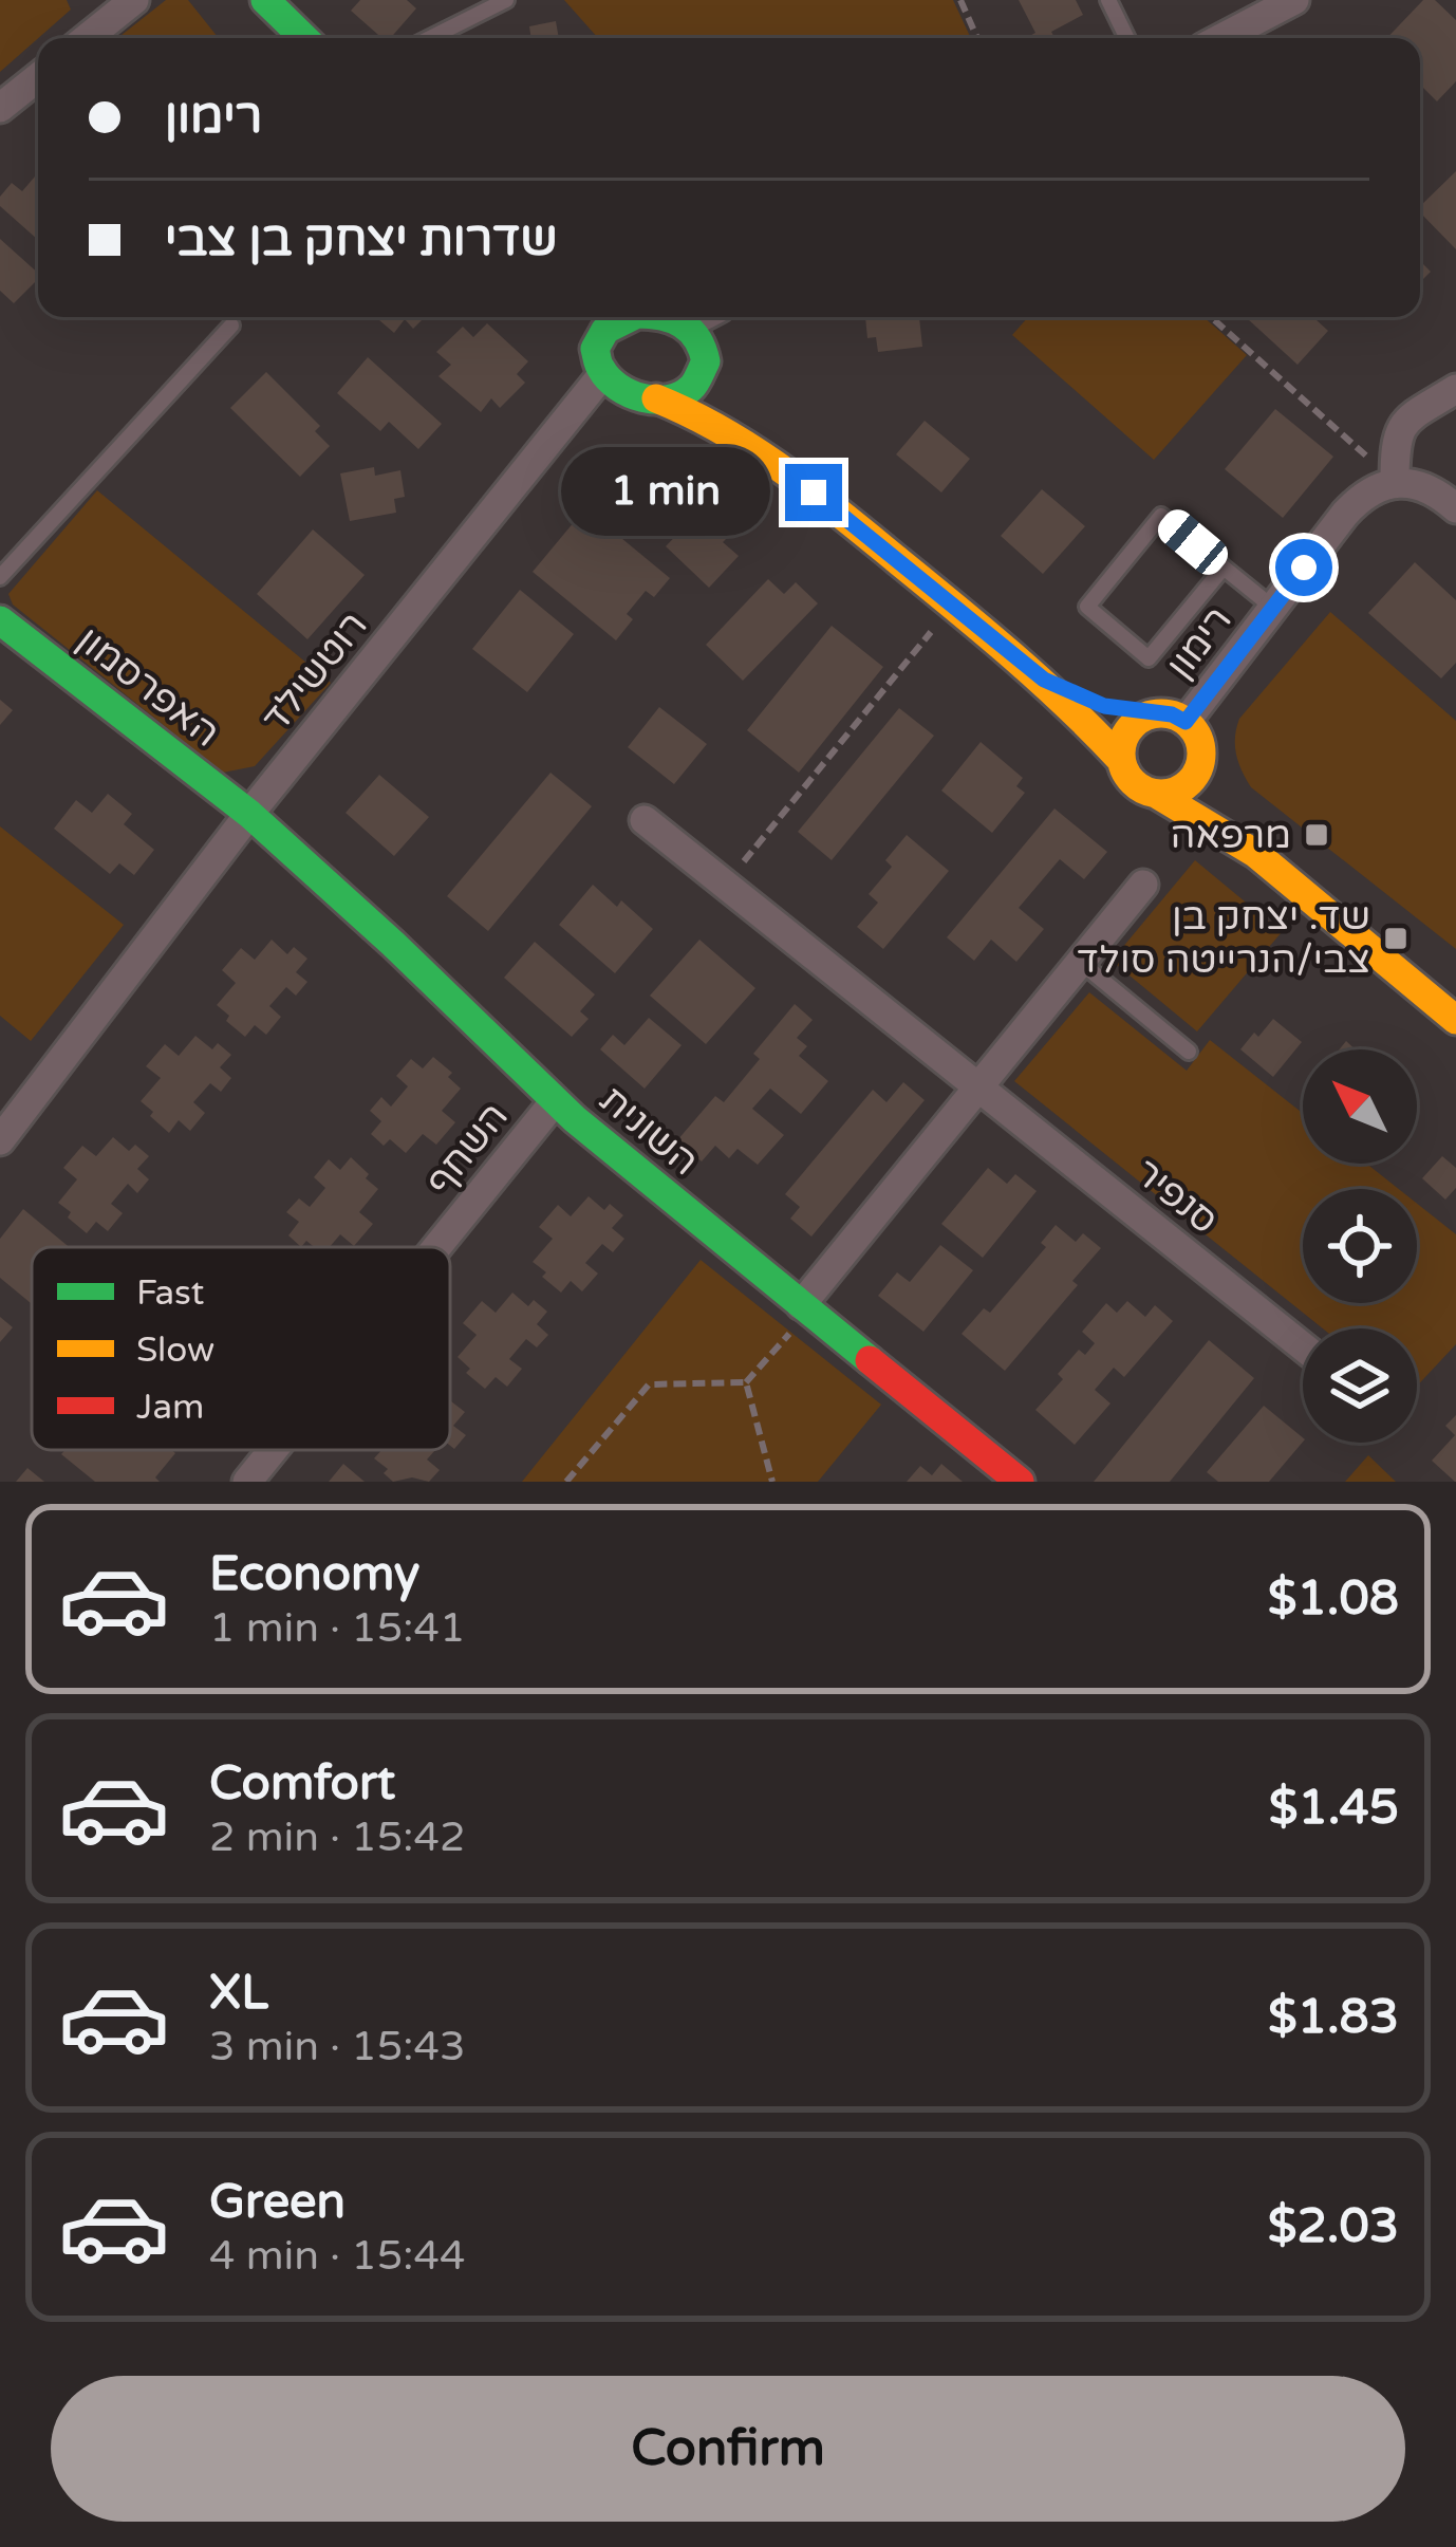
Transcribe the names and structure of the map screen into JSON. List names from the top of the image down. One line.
{"streets":{"street":["רימון","רוטשילד","האפרסמון","השונית","השחף","סנפיר"]},"crossings":[["רוטשילד","האפרסמון"],["רוטשילד","השונית"],["האפרסמון","השונית"],["השונית","השחף"]],"places":{"transit":["מרפאה","שד. יצחק בן צבי/הנרייטה סולד"]},"legend":["Fast","Slow","Jam"],"north":"top left","page":{"banner":["רימון","שדרות יצחק בן צבי"],"bubble":"1 min","list":[{"name":"Economy","note":"1 min · 15:41","value":"$1.08"},{"name":"Comfort","note":"2 min · 15:42","value":"$1.45"},{"name":"XL","note":"3 min · 15:43","value":"$1.83"},{"name":"Green","note":"4 min · 15:44","value":"$2.03"}],"buttons":"Confirm"}}
